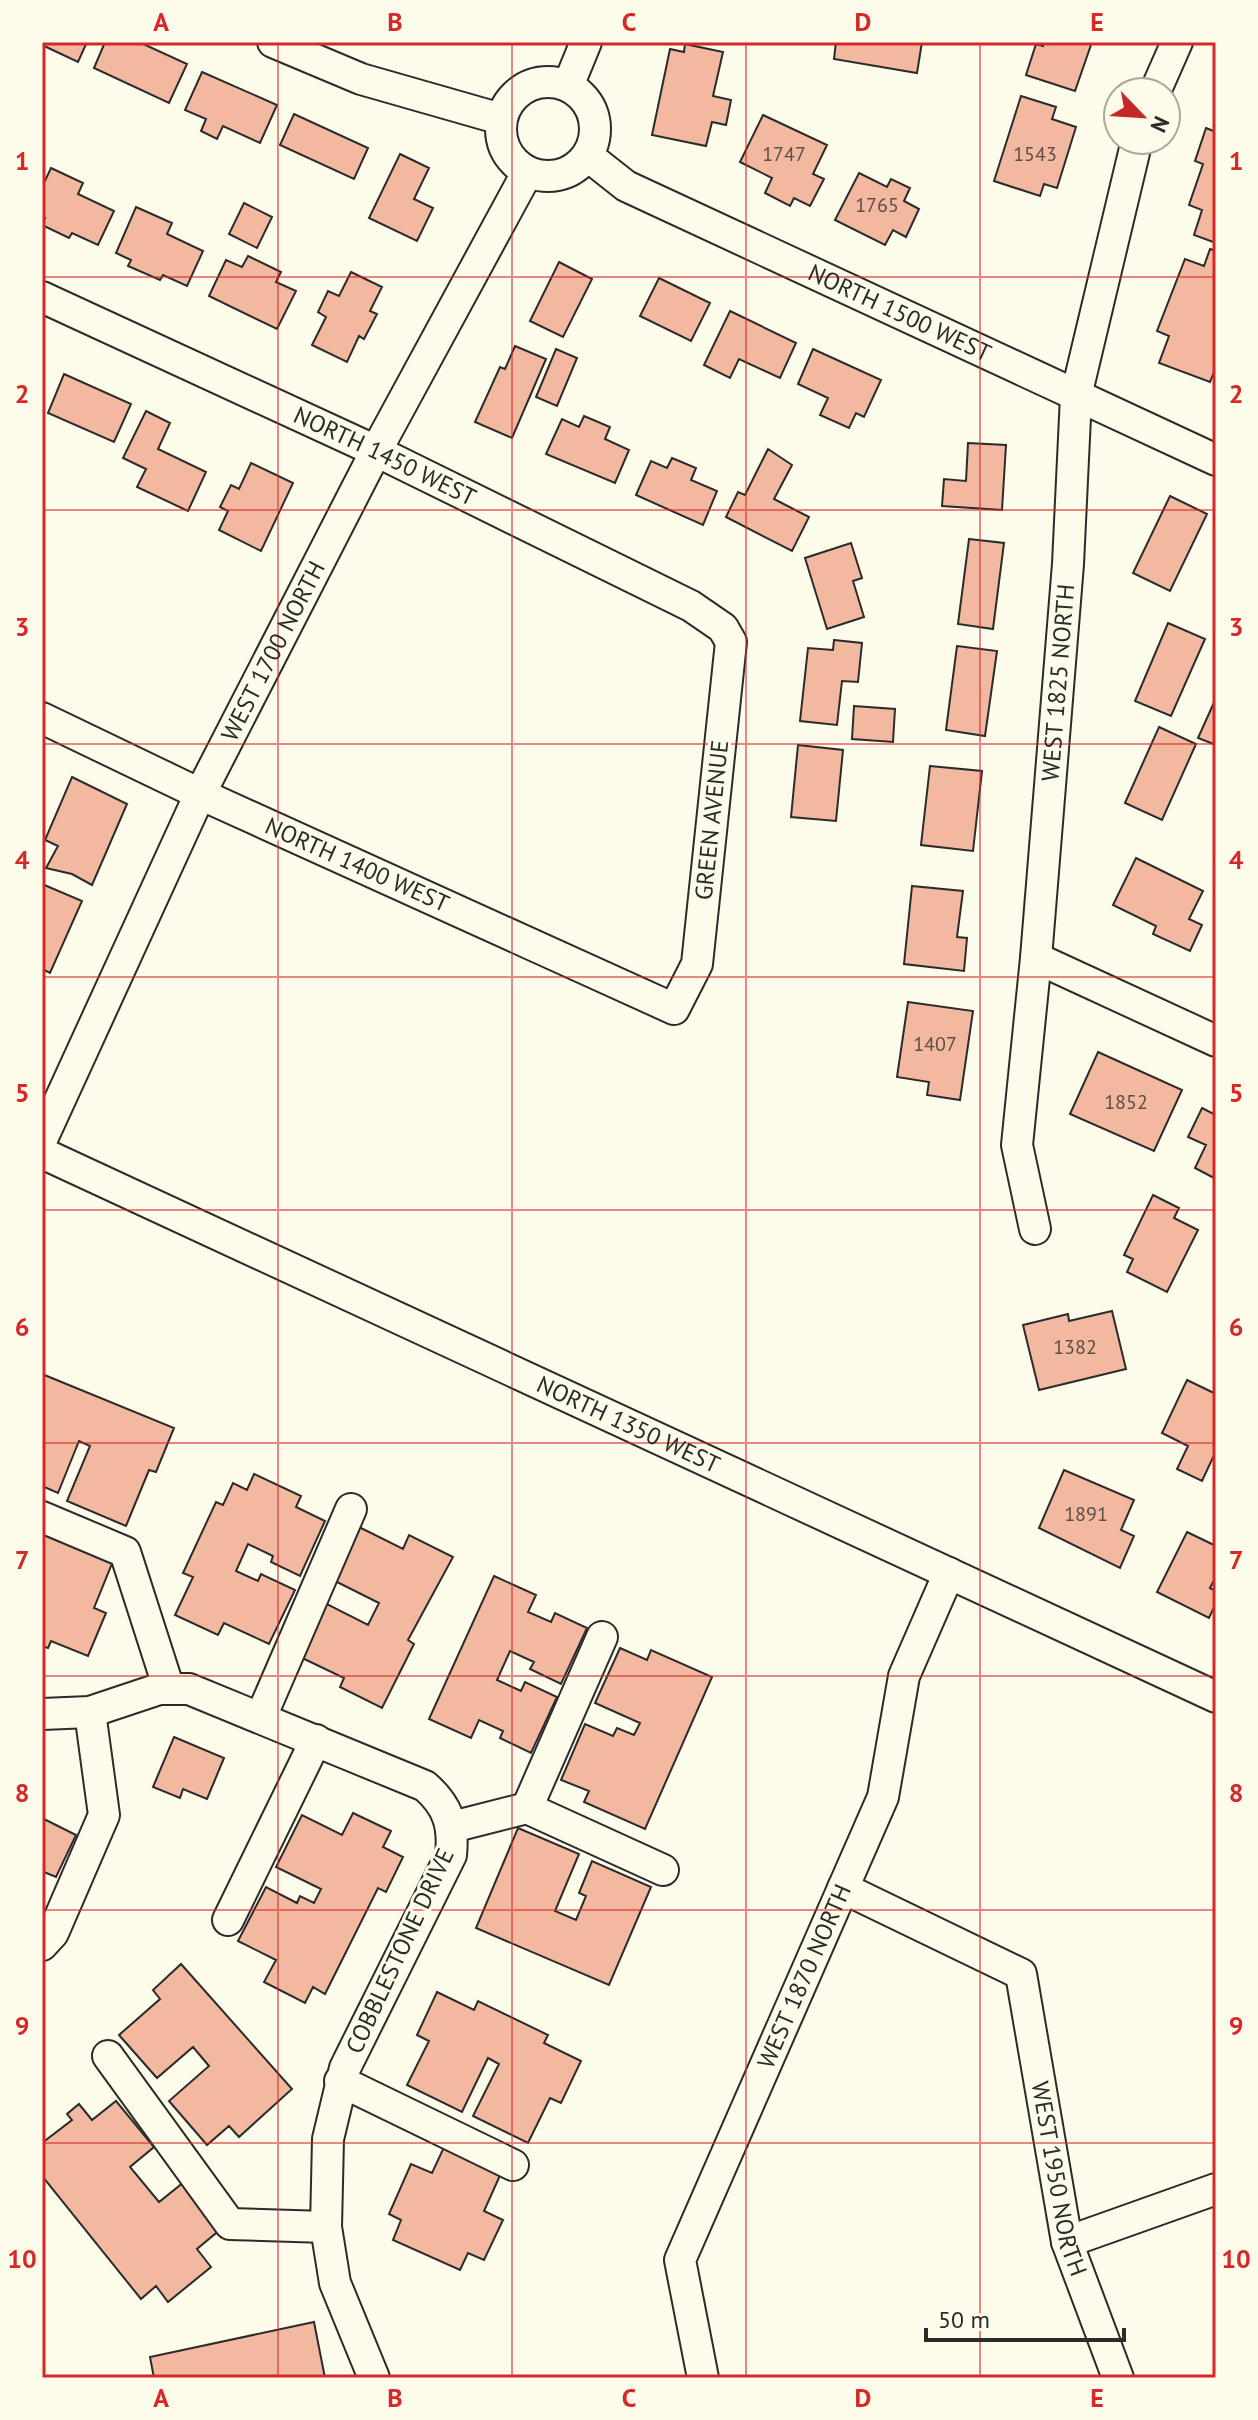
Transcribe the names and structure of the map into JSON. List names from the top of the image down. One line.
{"streets":{"street":["NORTH 1500 WEST","NORTH 1450 WEST","WEST 1700 NORTH","WEST 1825 NORTH","GREEN AVENUE","NORTH 1400 WEST","NORTH 1350 WEST","COBBLESTONE DRIVE","WEST 1870 NORTH","WEST 1950 NORTH"]},"crossings":[["NORTH 1500 WEST","WEST 1700 NORTH"],["NORTH 1500 WEST","WEST 1825 NORTH"],["NORTH 1450 WEST","WEST 1700 NORTH"],["NORTH 1450 WEST","GREEN AVENUE"],["WEST 1700 NORTH","NORTH 1400 WEST"],["GREEN AVENUE","NORTH 1400 WEST"],["NORTH 1350 WEST","WEST 1870 NORTH"],["WEST 1870 NORTH","WEST 1950 NORTH"]],"house_numbers":["1747","1543","1765","1407","1852","1382","1891"],"scale_bar":"50 m","north":"bottom right","grid":{"columns":["A","B","C","D","E"],"rows":["1","2","3","4","5","6","7","8","9","10"]}}
